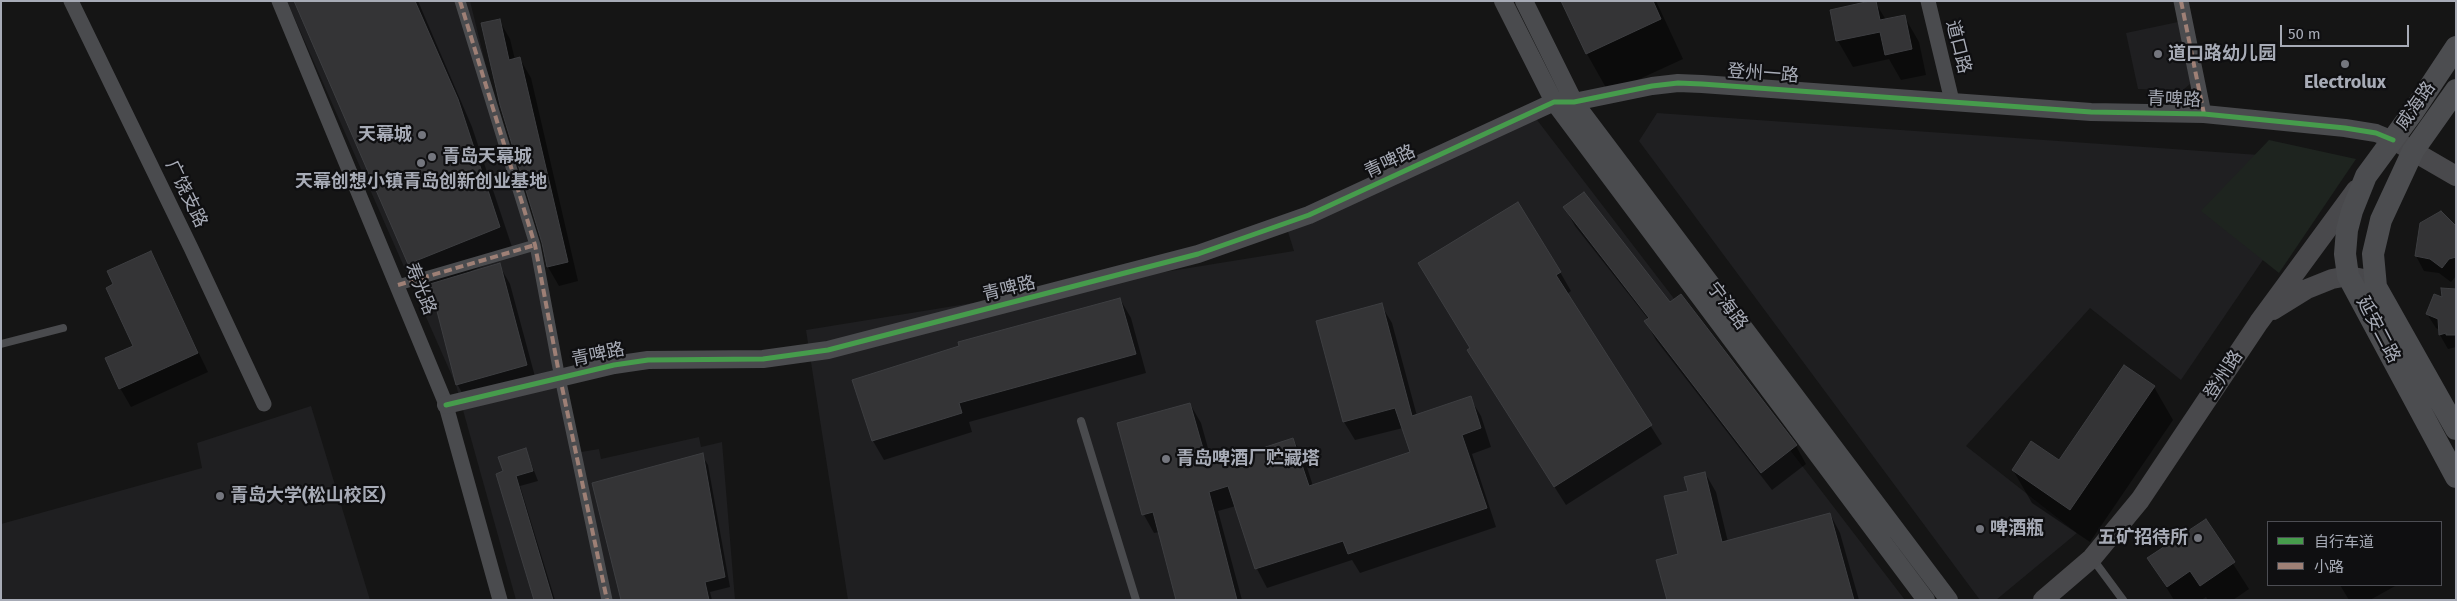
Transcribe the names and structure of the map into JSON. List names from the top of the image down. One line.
{"streets":{"main road":["威海路","延安二路","登州路"],"street":["道口路","登州一路","青啤路","广饶支路","寿光路","宁海路"]},"crossings":[["道口路","登州一路"],["道口路","青啤路"],["登州一路","青啤路"],["登州一路","宁海路"],["青啤路","威海路"],["青啤路","寿光路"],["青啤路","宁海路"],["青啤路","登州路"],["威海路","登州路"],["延安二路","登州路"]],"places":["道口路幼儿园","Electrolux","天幕城","青岛天幕城","天幕创想小镇青岛创新创业基地","青岛啤酒厂贮藏塔","青岛大学(松山校区)","啤酒瓶","五矿招待所"],"legend":["自行车道","小路"],"scale_bar":"50 m"}
